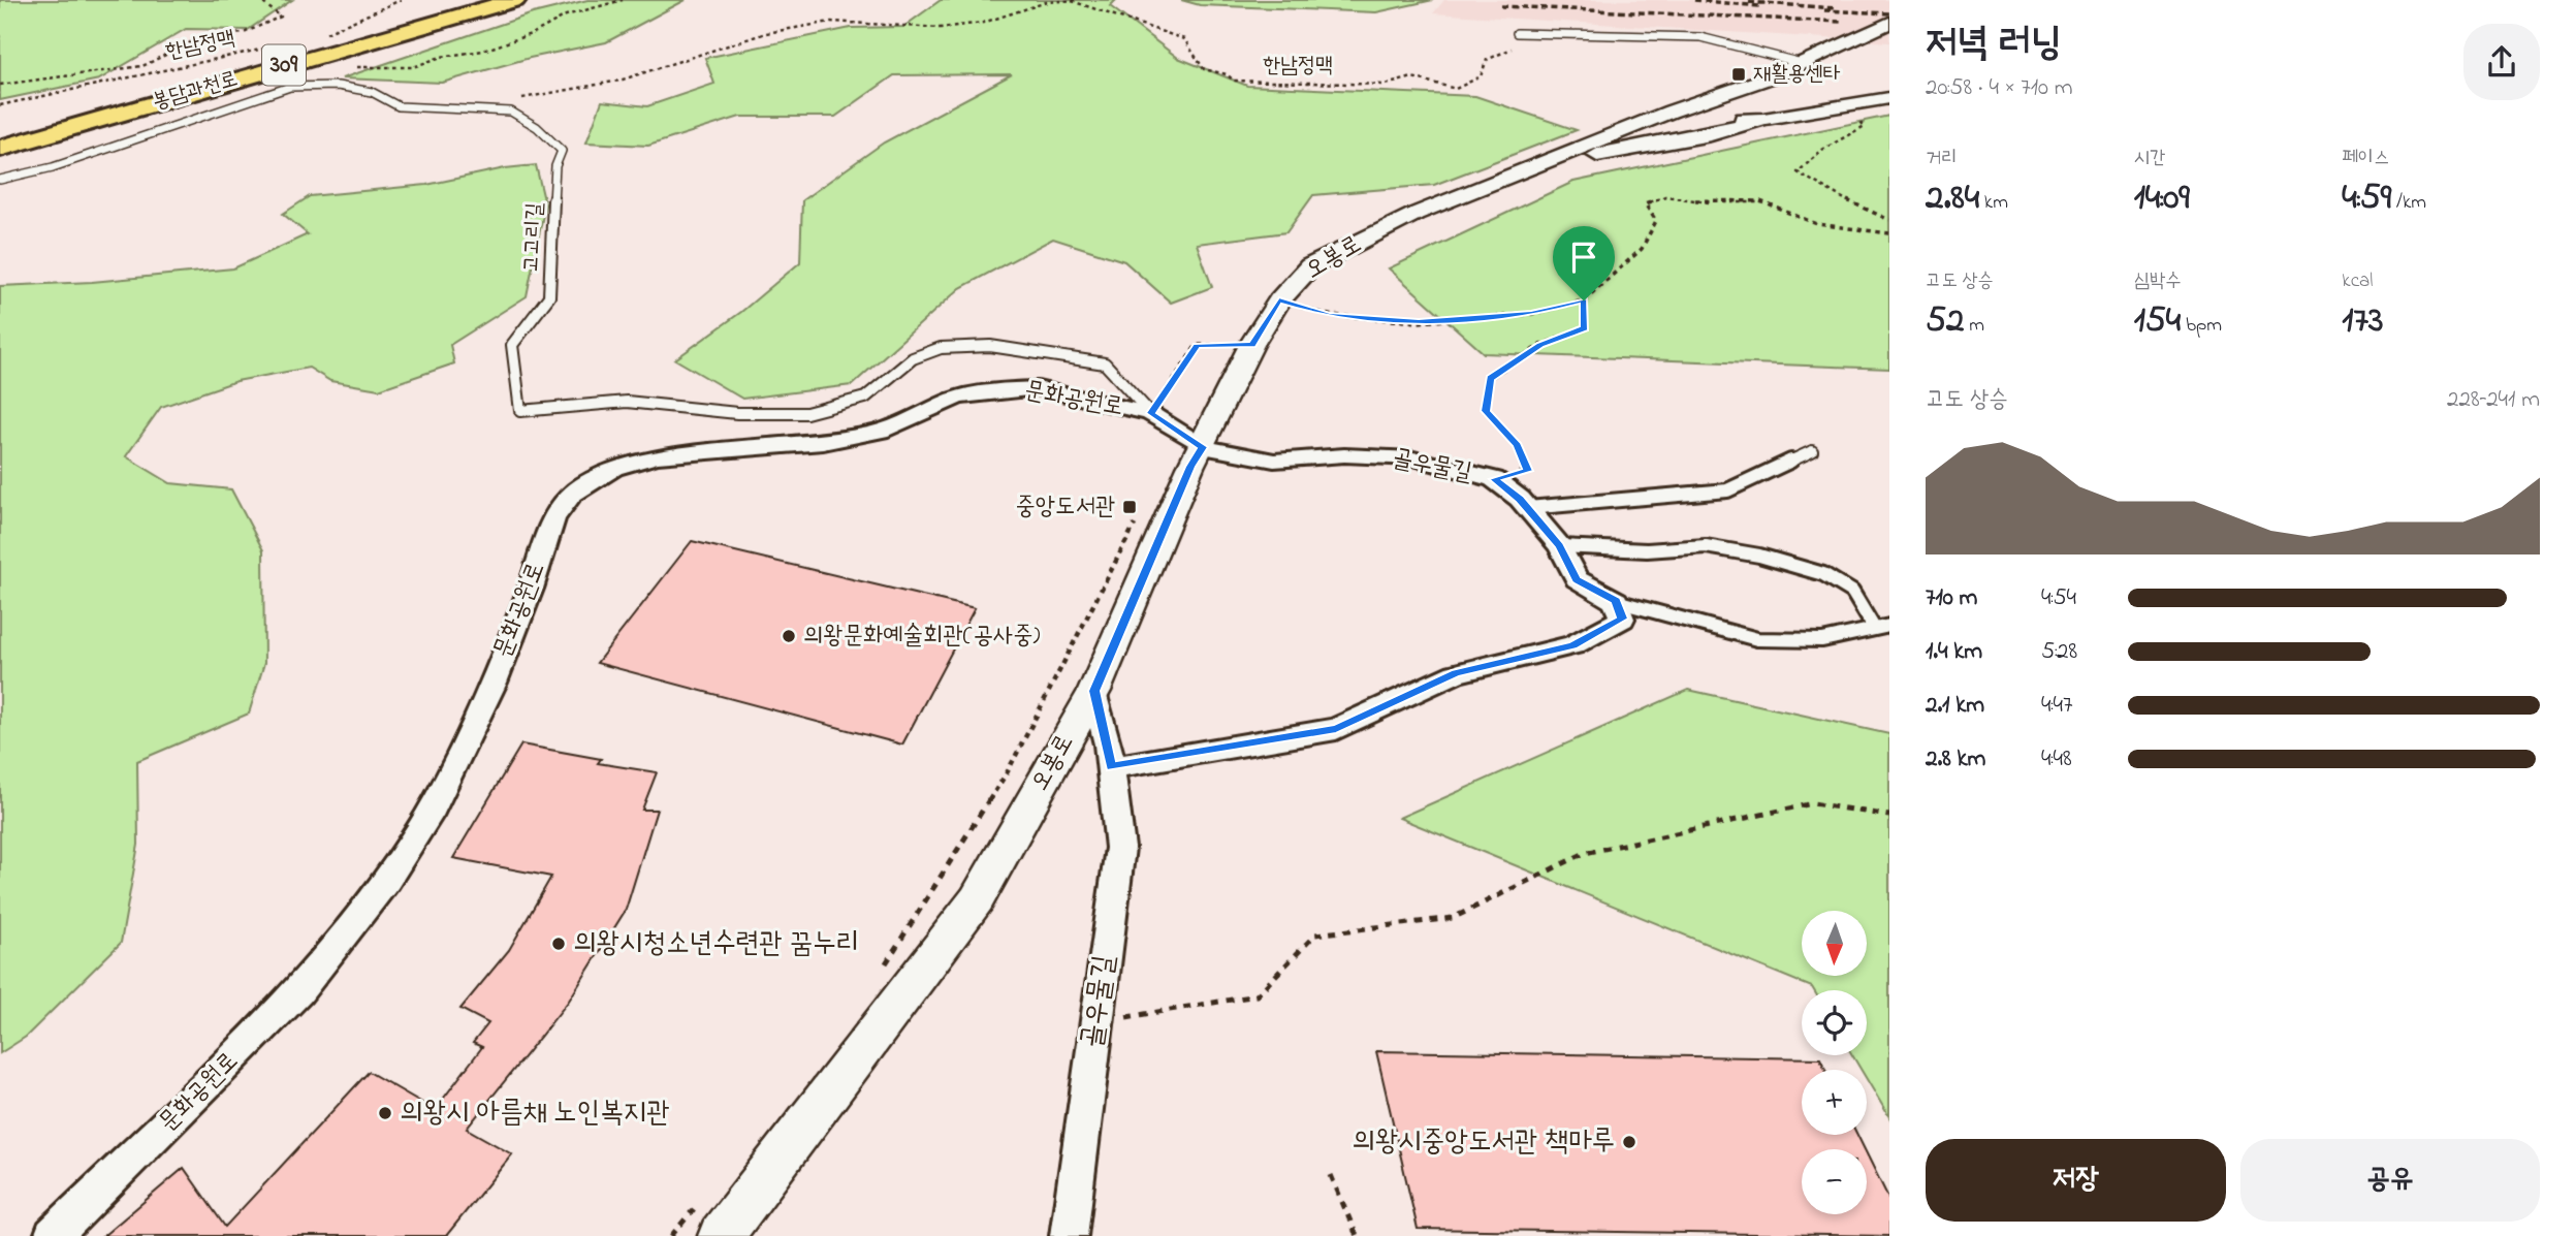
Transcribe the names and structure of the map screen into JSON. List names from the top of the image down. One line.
{"streets":{"street":["오봉로","문화공원로","골우물길"],"lane":["고고리길"],"path":["한남정맥"]},"crossings":[["고고리길","문화공원로"],["오봉로","문화공원로"],["오봉로","골우물길"],["문화공원로","골우물길"]],"places":{"transit":["재활용센타","중앙도서관"],"other":["의왕문화예술회관(공사중)","의왕시청소년수련관 꿈누리","의왕시 아름채 노인복지관","의왕시중앙도서관 책마루"]},"north":"bottom","page":{"heading":["저녁 러닝","20:58 · 4 × 710 m"],"stats":[["거리","2.84 km"],["시간","14:09"],["페이스","4:59 /km"],["고도 상승","52 m"],["심박수","154 bpm"],["kcal","173"]],"chart":["고도 상승","228–241 m"],"list":[{"name":"710 m","note":"4:54"},{"name":"1.4 km","note":"5:28"},{"name":"2.1 km","note":"4:47"},{"name":"2.8 km","note":"4:48"}],"map_buttons":["+","−"],"buttons":["저장","공유"]}}
